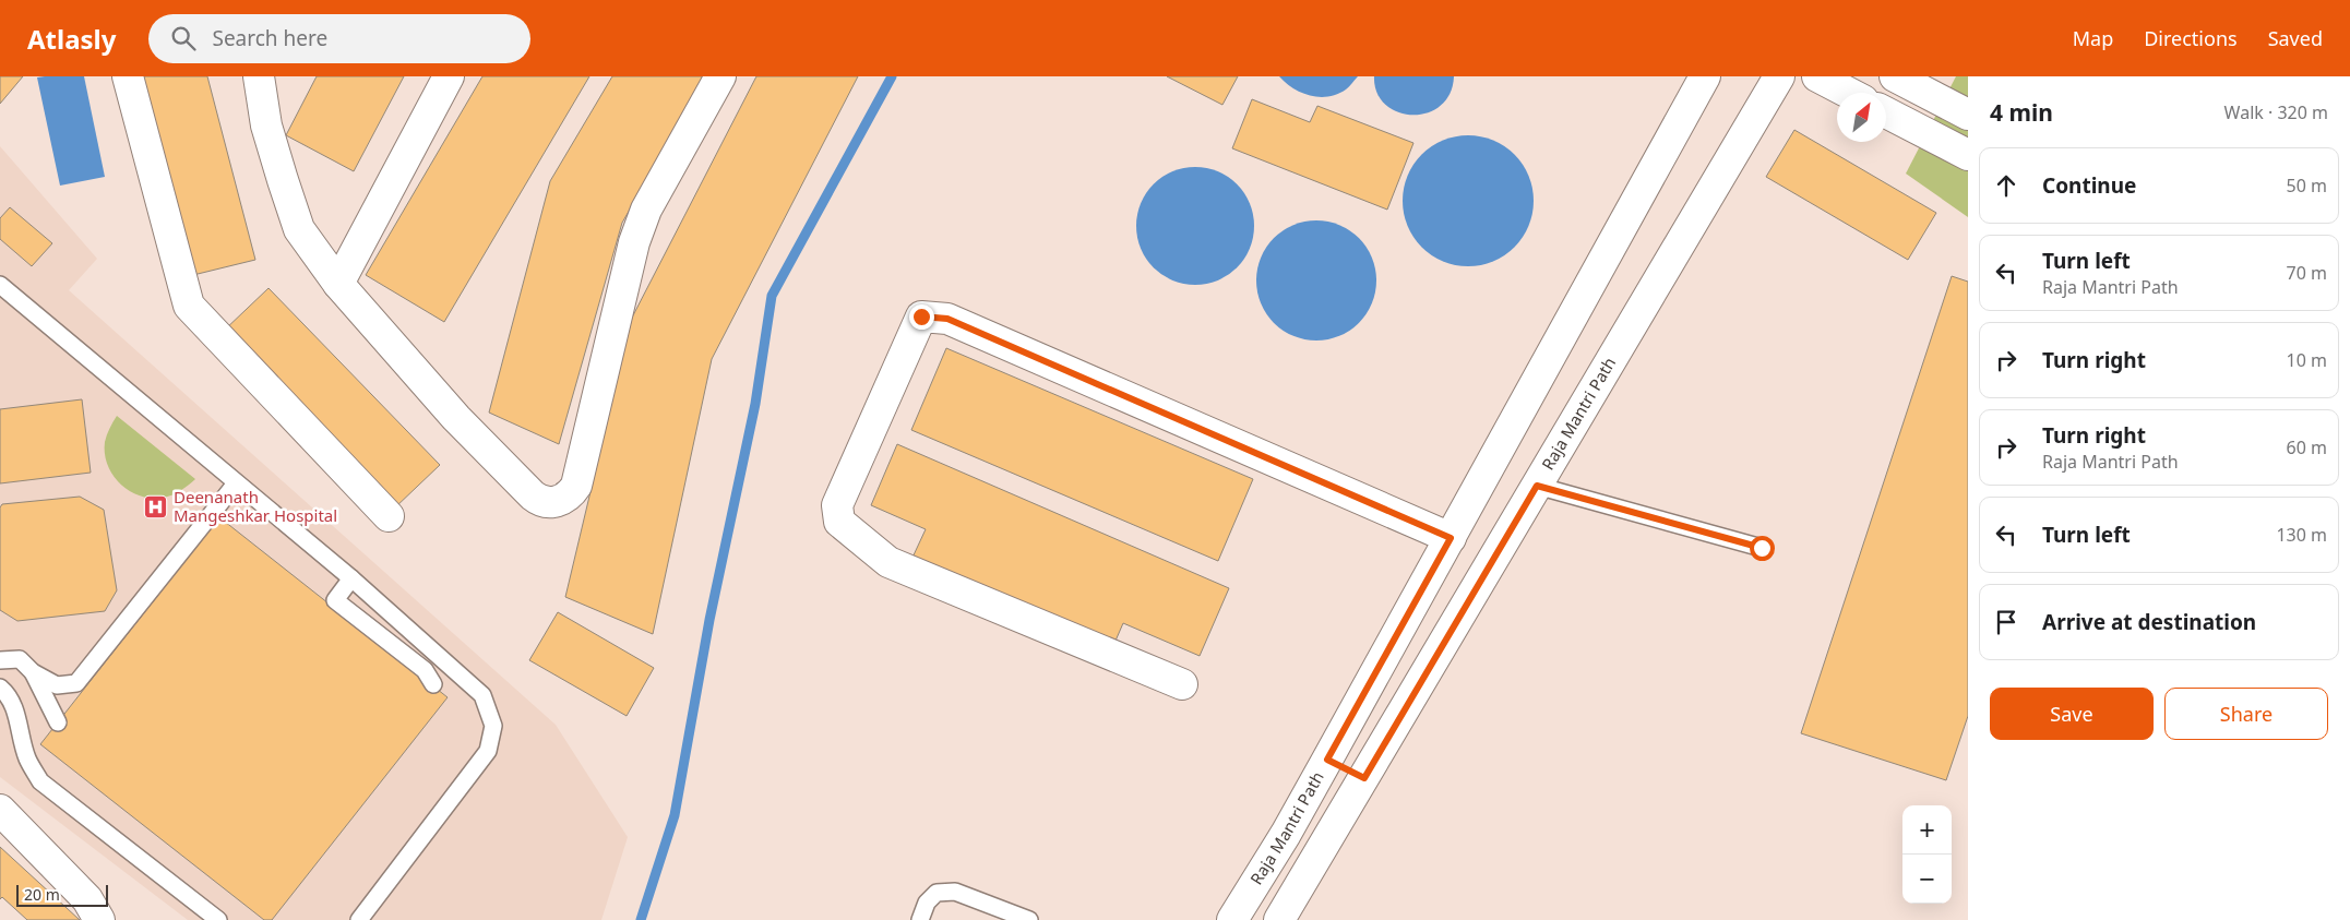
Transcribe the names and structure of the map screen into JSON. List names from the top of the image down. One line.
{"streets":{"street":["Raja Mantri Path"]},"places":{"hospital":["Deenanath Mangeshkar Hospital"]},"scale_bar":"20 m","north":"top right","page":{"header":"Atlasly","search":"Search here","nav":["Map","Directions","Saved"],"heading":["4 min","Walk · 320 m"],"list":[["Continue","50 m"],["Turn left","Raja Mantri Path","70 m"],["Turn right","10 m"],["Turn right","Raja Mantri Path","60 m"],["Turn left","130 m"],"Arrive at destination"],"buttons":["Save","Share"],"map_buttons":["+","−"],"scale":"20 m"}}
